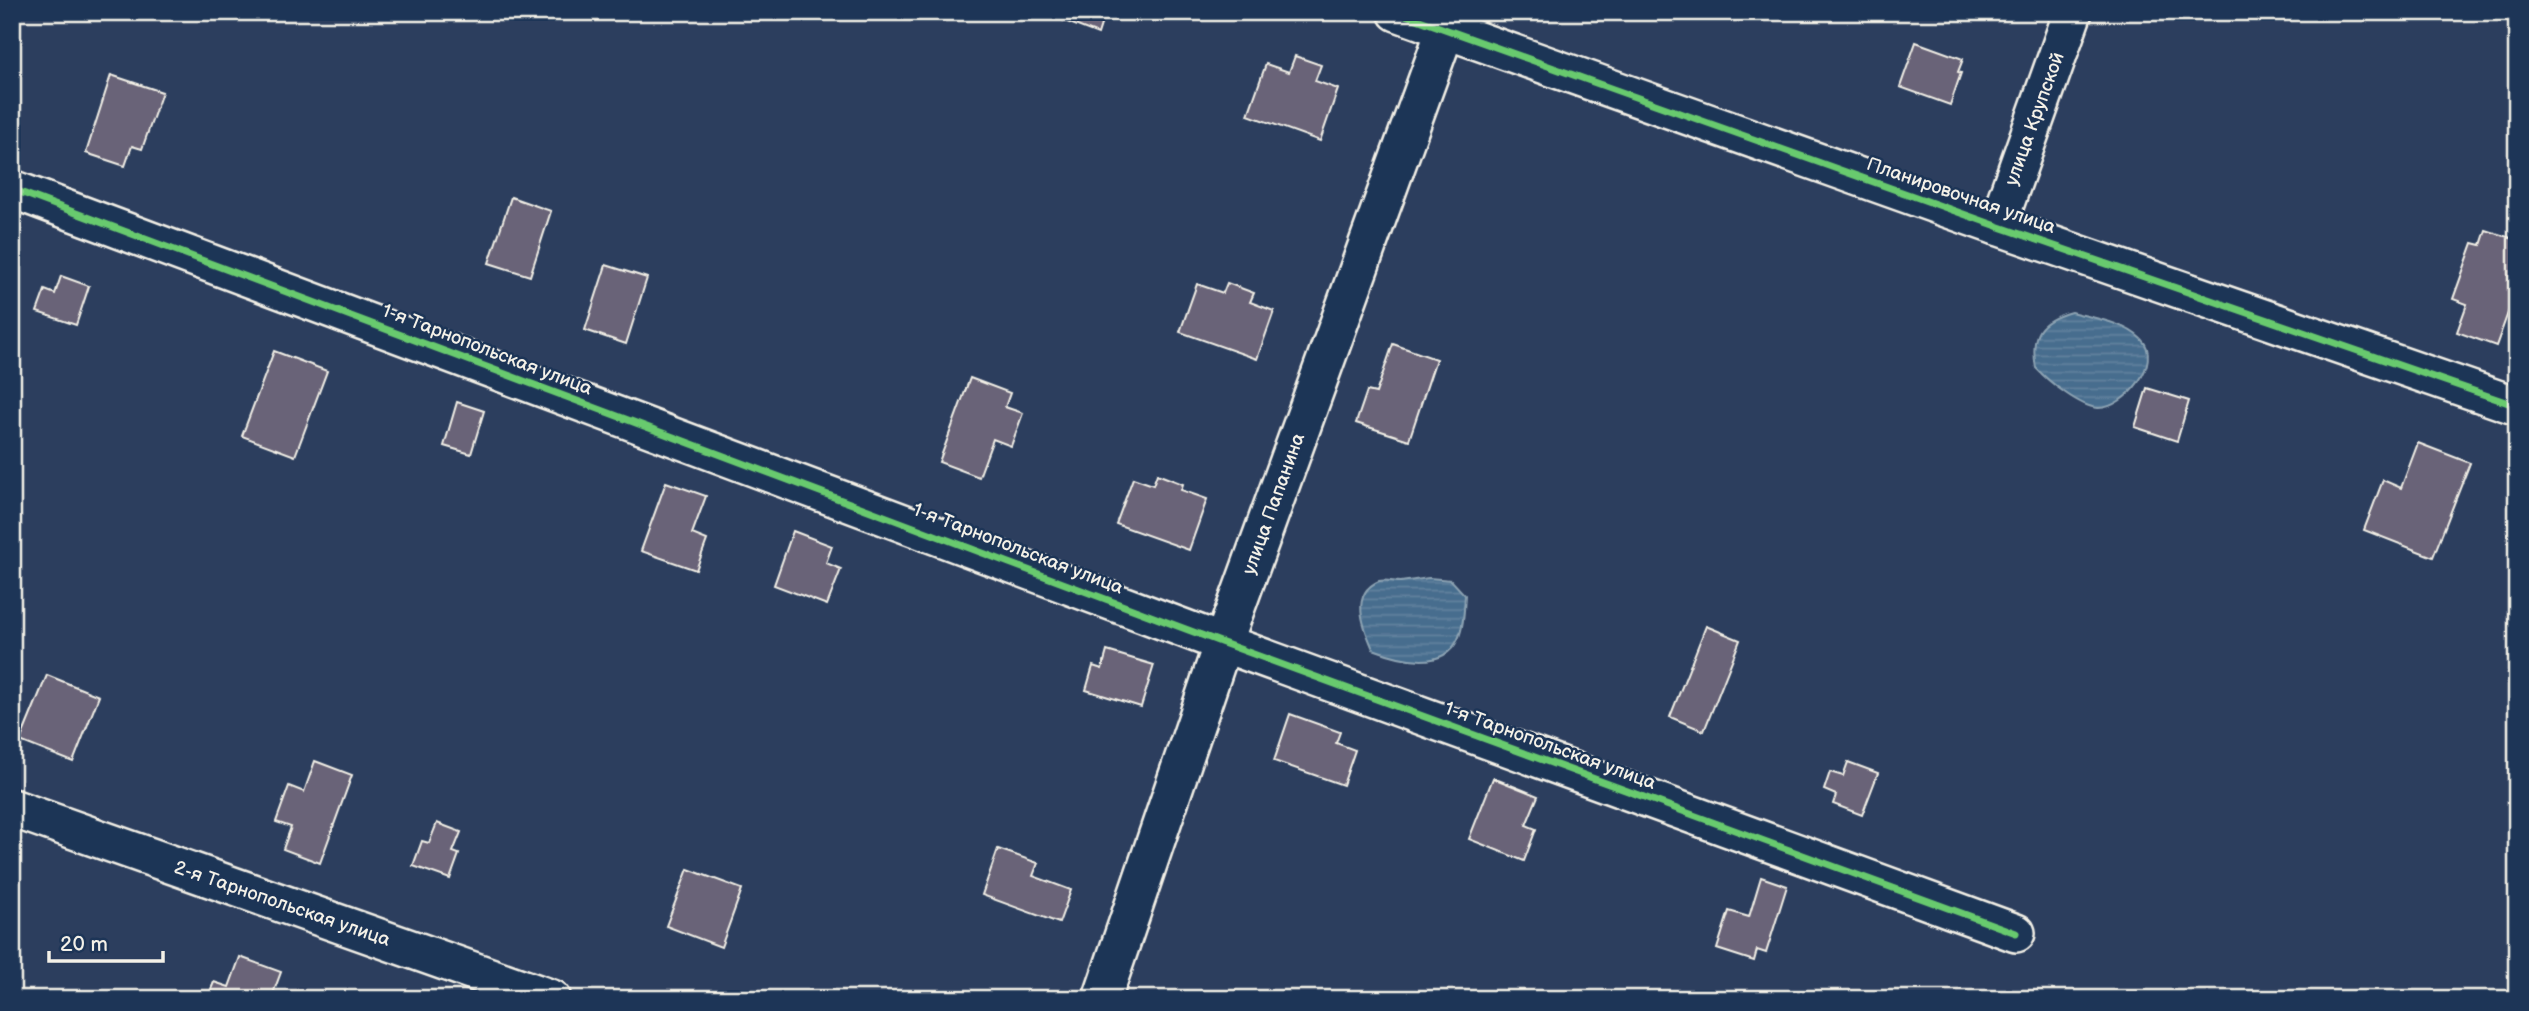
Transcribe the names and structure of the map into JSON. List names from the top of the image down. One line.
{"streets":{"street":["улица Крупской","Планировочная улица","1-я Тарнопольская улица","улица Папанина","2-я Тарнопольская улица"]},"crossings":[["улица Крупской","Планировочная улица"],["Планировочная улица","улица Папанина"],["1-я Тарнопольская улица","улица Папанина"]],"scale_bar":"20 m"}
